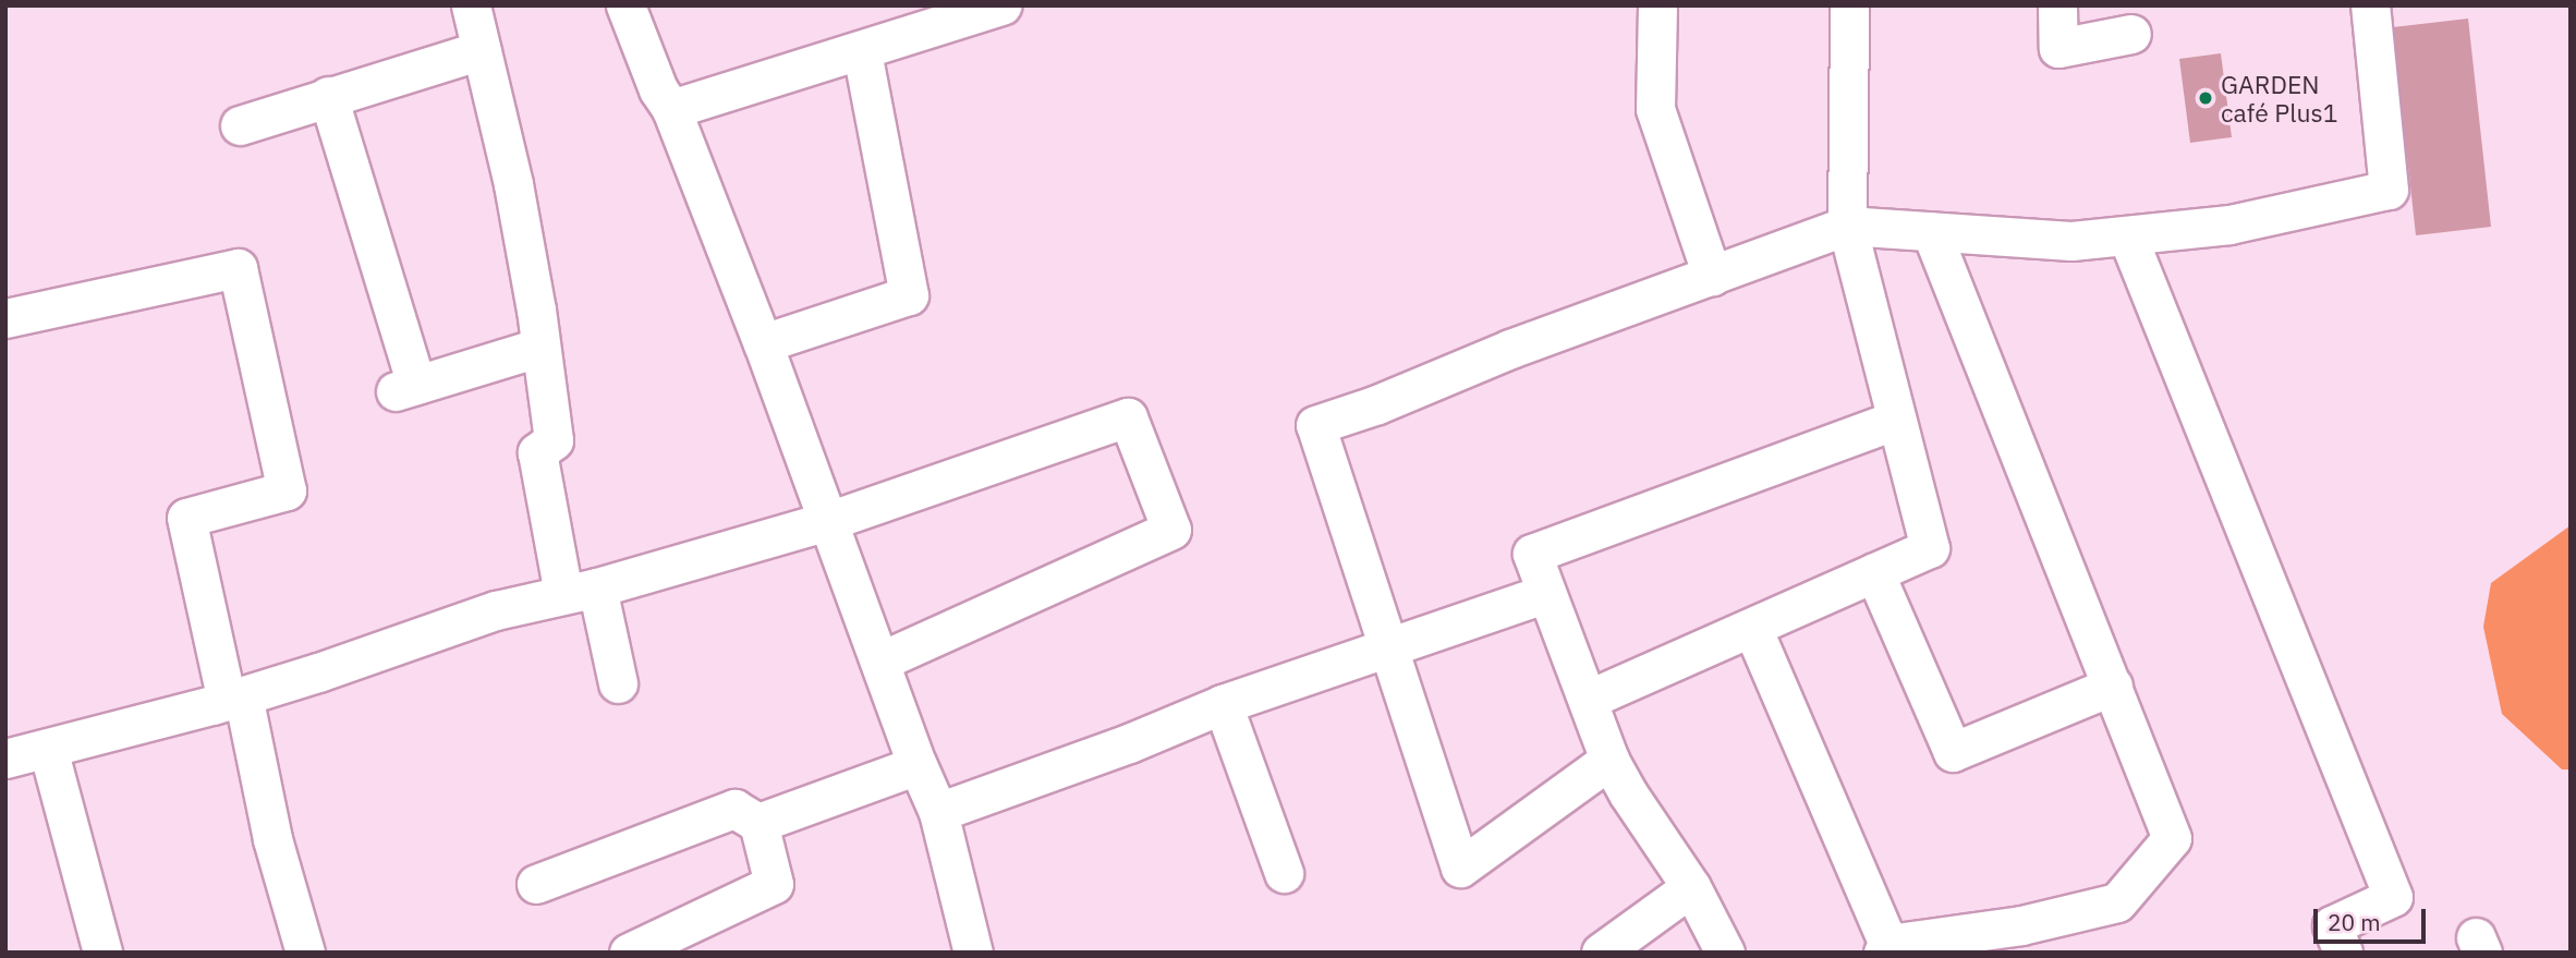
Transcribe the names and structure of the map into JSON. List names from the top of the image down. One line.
{"places":["GARDEN café Plus1"],"scale_bar":"20 m"}
